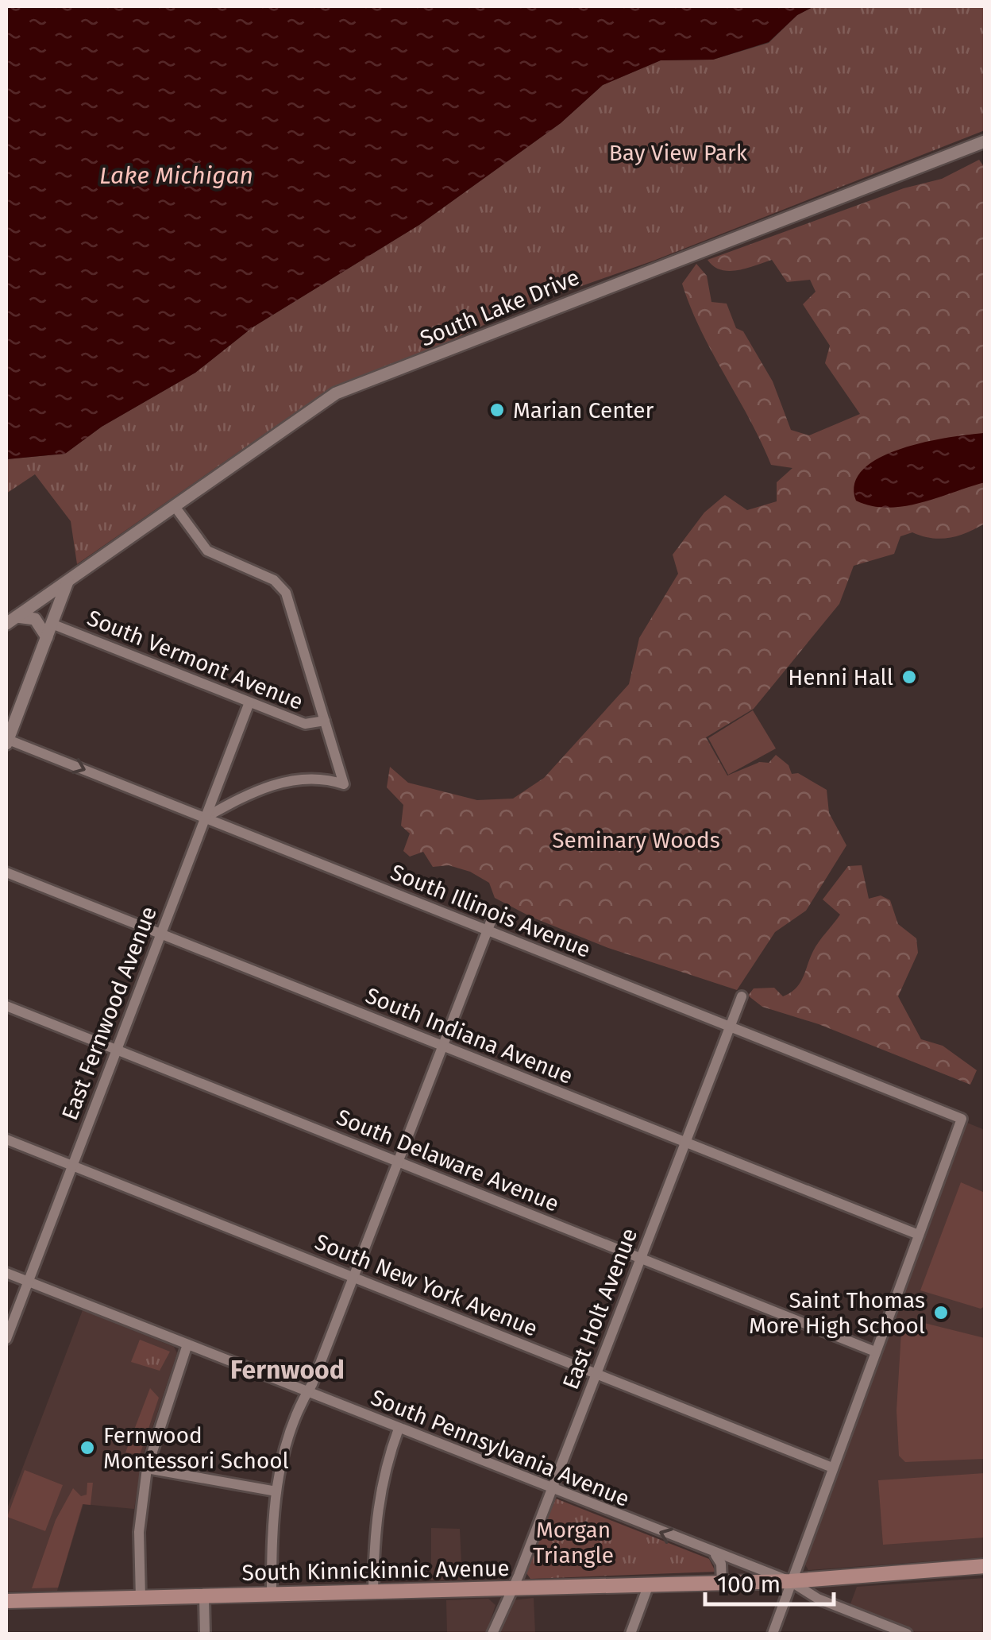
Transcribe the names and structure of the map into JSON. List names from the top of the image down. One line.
{"streets":{"main road":["South Kinnickinnic Avenue"],"street":["South Lake Drive","South Vermont Avenue","South Illinois Avenue","East Fernwood Avenue","South Indiana Avenue","South Delaware Avenue","South New York Avenue","East Holt Avenue","South Pennsylvania Avenue"]},"crossings":[["South Vermont Avenue","East Fernwood Avenue"],["South Illinois Avenue","East Fernwood Avenue"],["South Illinois Avenue","South Indiana Avenue"],["South Illinois Avenue","East Holt Avenue"],["East Fernwood Avenue","South Indiana Avenue"],["East Fernwood Avenue","South Delaware Avenue"],["East Fernwood Avenue","South New York Avenue"],["East Fernwood Avenue","South Pennsylvania Avenue"],["South Indiana Avenue","East Holt Avenue"],["South Delaware Avenue","East Holt Avenue"],["South New York Avenue","East Holt Avenue"],["East Holt Avenue","South Pennsylvania Avenue"],["East Holt Avenue","South Kinnickinnic Avenue"],["South Pennsylvania Avenue","South Kinnickinnic Avenue"]],"districts":["Fernwood"],"water":["Lake Michigan"],"parks":["Bay View Park","Seminary Woods","Morgan Triangle"],"places":["Marian Center","Henni Hall","Saint Thomas More High School","Fernwood Montessori School"],"scale_bar":"100 m"}
